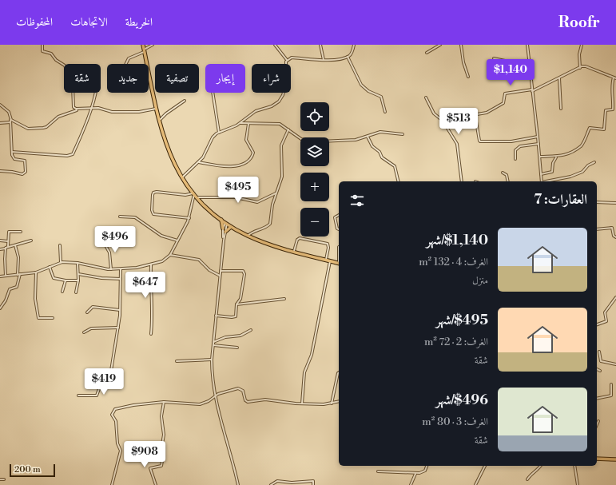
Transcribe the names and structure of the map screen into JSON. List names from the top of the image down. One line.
{"scale_bar":"200 m","page":{"header":"Roofr","nav":["الخريطة","الاتجاهات","المحفوظات"],"price":["$1,140","$513","$495","$496","$647","$419","$908"],"chip":["شراء","إيجار","تصفية","جديد","شقة"],"map_buttons":["+","−"],"heading":"العقارات: 7","list":[{"name":"$1,140/شهر","note":"الغرف: 4 · 132 m² · منزل"},{"name":"$495/شهر","note":"الغرف: 2 · 72 m² · شقة"},{"name":"$496/شهر","note":"الغرف: 3 · 80 m² · شقة"}],"scale":"200 m"}}
